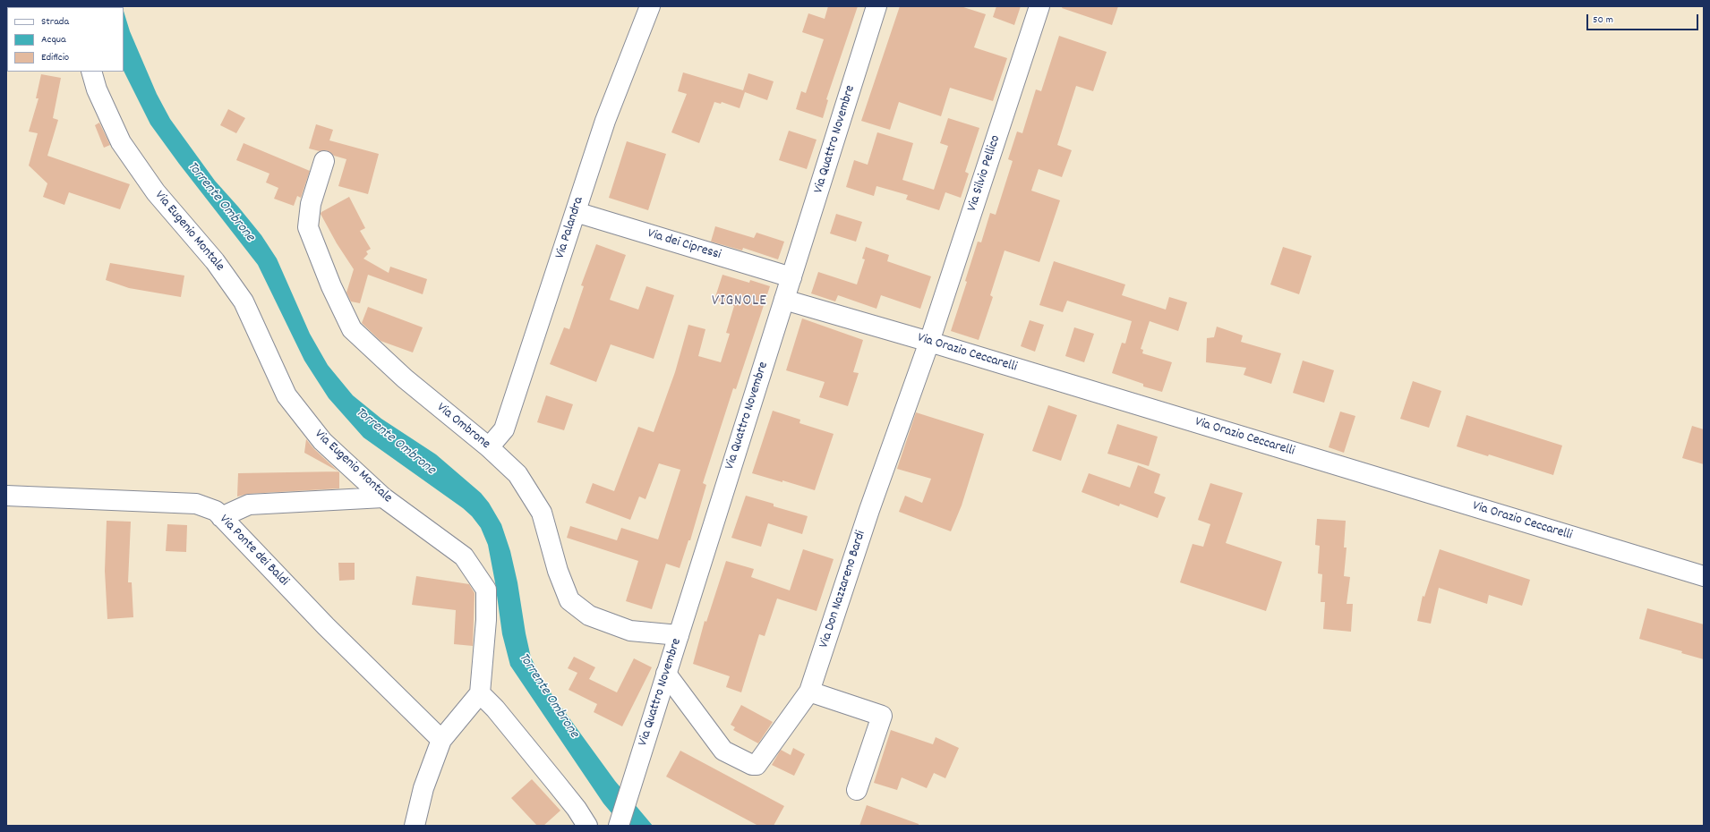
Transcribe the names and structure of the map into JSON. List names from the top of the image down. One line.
{"streets":{"street":["Via Quattro Novembre","Via Silvio Pellico","Via Palandra","Via Eugenio Montale","Via dei Cipressi","Via Orazio Ceccarelli","Via Ombrone","Via Ponte dei Baldi","Via Don Nazzareno Bardi"]},"crossings":[["Via Quattro Novembre","Via dei Cipressi"],["Via Quattro Novembre","Via Orazio Ceccarelli"],["Via Quattro Novembre","Via Ombrone"],["Via Quattro Novembre","Via Don Nazzareno Bardi"],["Via Silvio Pellico","Via Orazio Ceccarelli"],["Via Silvio Pellico","Via Don Nazzareno Bardi"],["Via Palandra","Via dei Cipressi"],["Via Palandra","Via Ombrone"],["Via Orazio Ceccarelli","Via Don Nazzareno Bardi"]],"districts":["VIGNOLE"],"water":["Torrente Ombrone"],"legend":["Strada","Acqua","Edificio"],"scale_bar":"50 m"}
